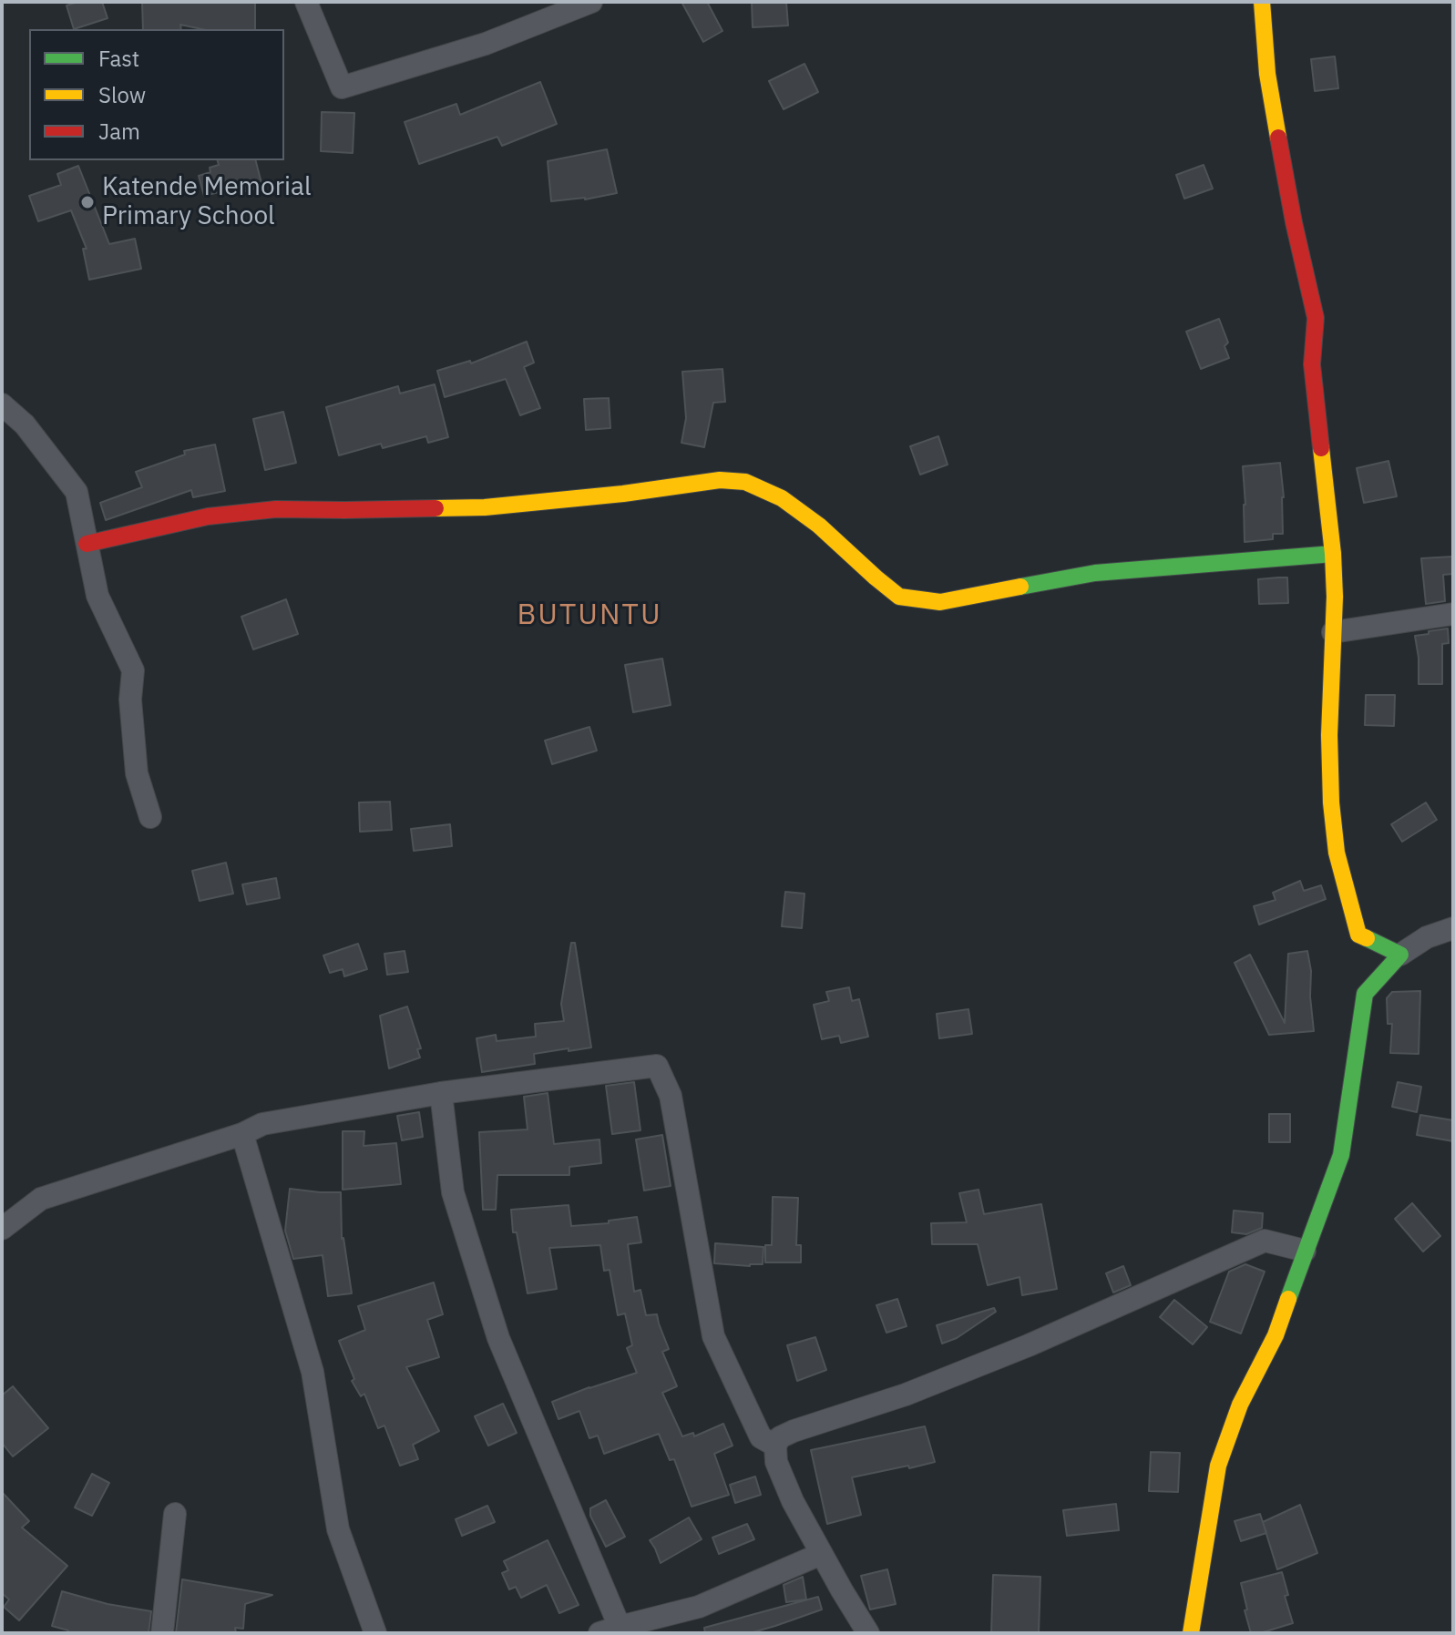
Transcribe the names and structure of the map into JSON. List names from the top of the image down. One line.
{"districts":["BUTUNTU"],"places":["Katende Memorial Primary School"],"legend":["Fast","Slow","Jam"]}
